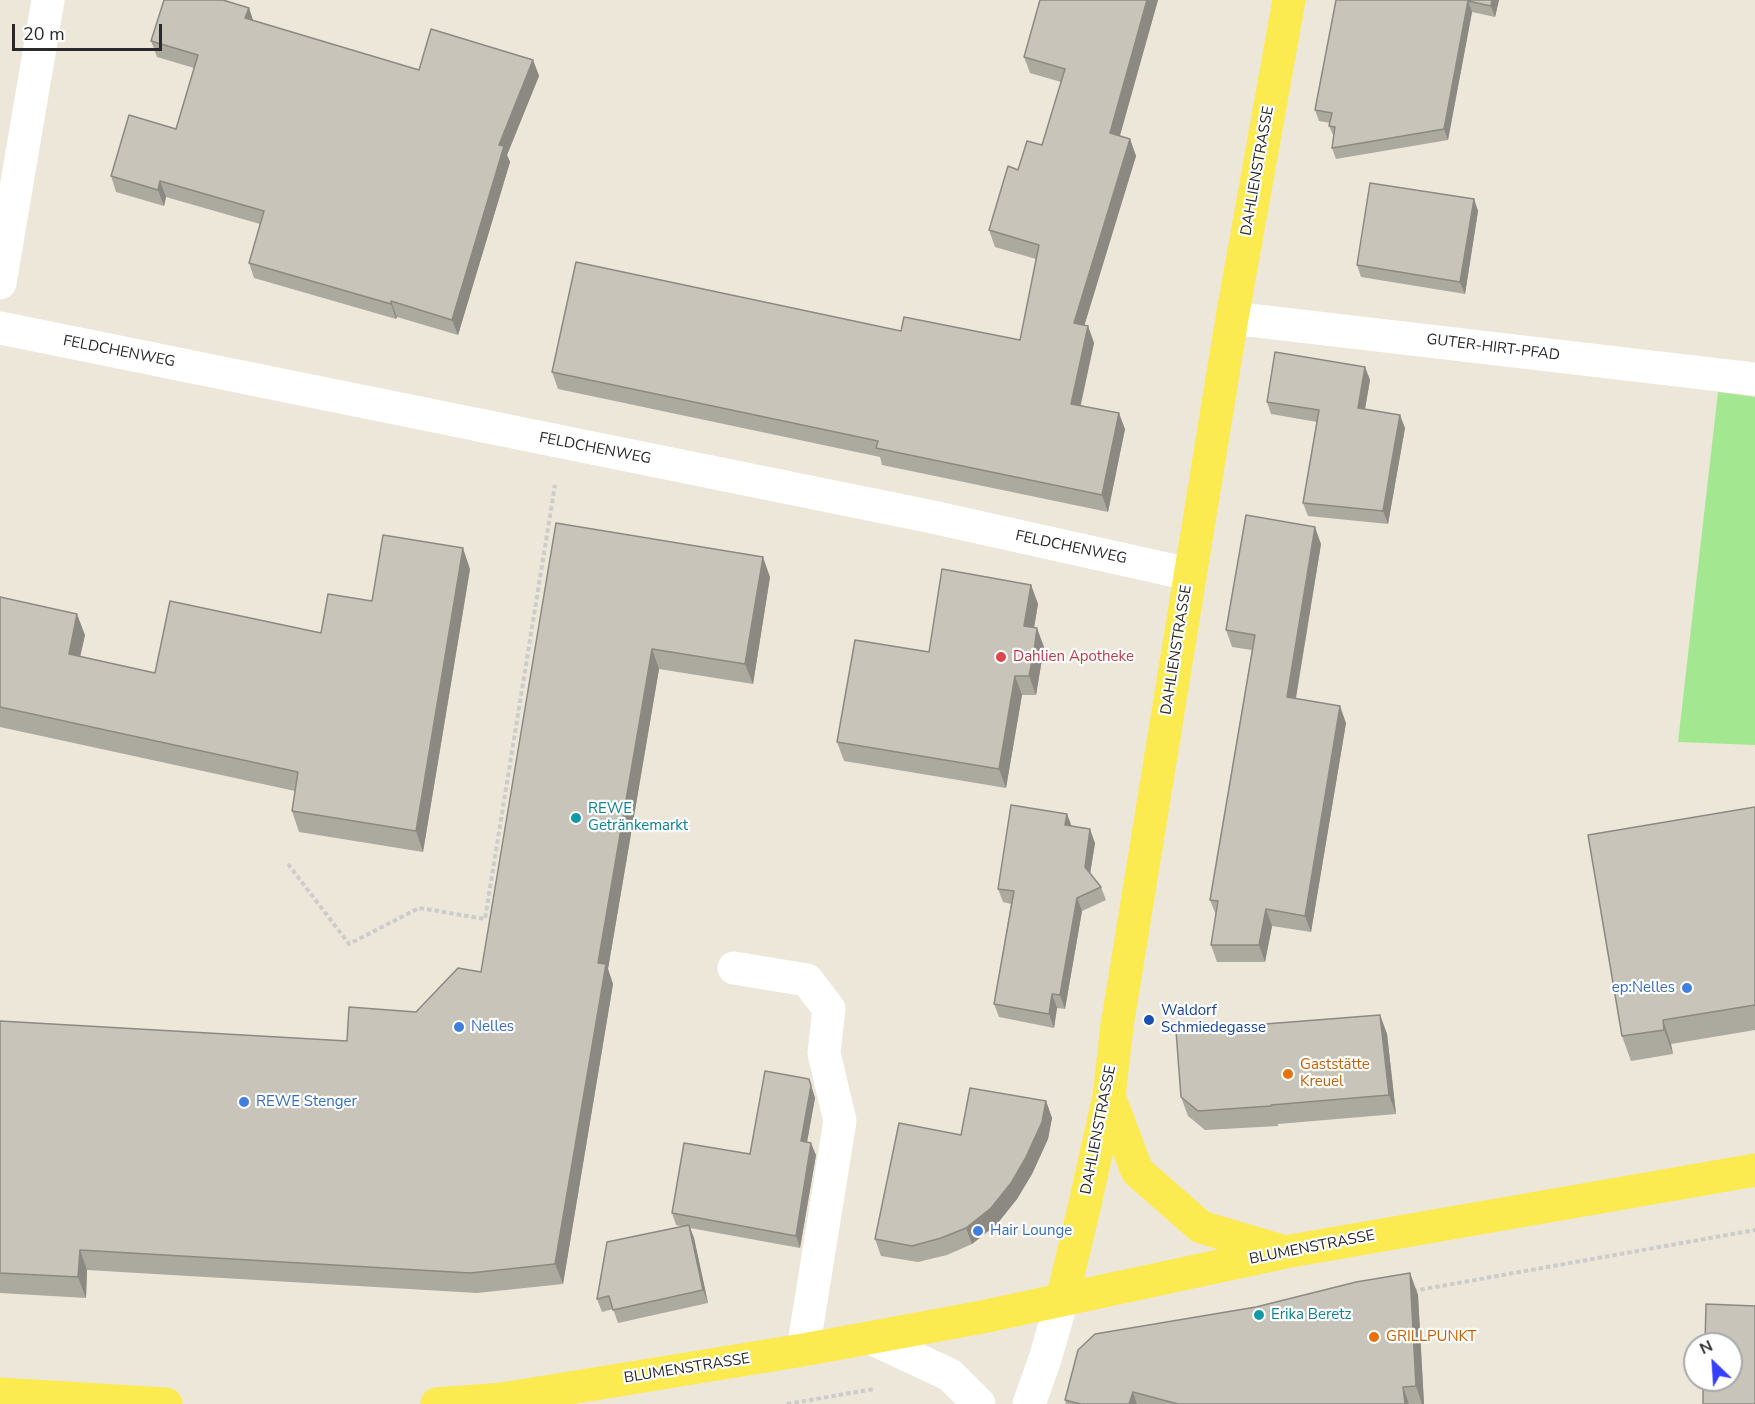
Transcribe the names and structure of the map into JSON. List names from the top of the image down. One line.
{"streets":{"main road":["DAHLIENSTRASSE","BLUMENSTRASSE"],"street":["GUTER-HIRT-PFAD","FELDCHENWEG"]},"crossings":[["DAHLIENSTRASSE","GUTER-HIRT-PFAD"],["DAHLIENSTRASSE","FELDCHENWEG"],["DAHLIENSTRASSE","BLUMENSTRASSE"]],"places":["Dahlien Apotheke","REWE Getränkemarkt","ep:Nelles","Waldorf Schmiedegasse","Nelles","Gaststätte Kreuel","REWE Stenger","Hair Lounge","Erika Beretz","GRILLPUNKT"],"scale_bar":"20 m","north":"top left"}
